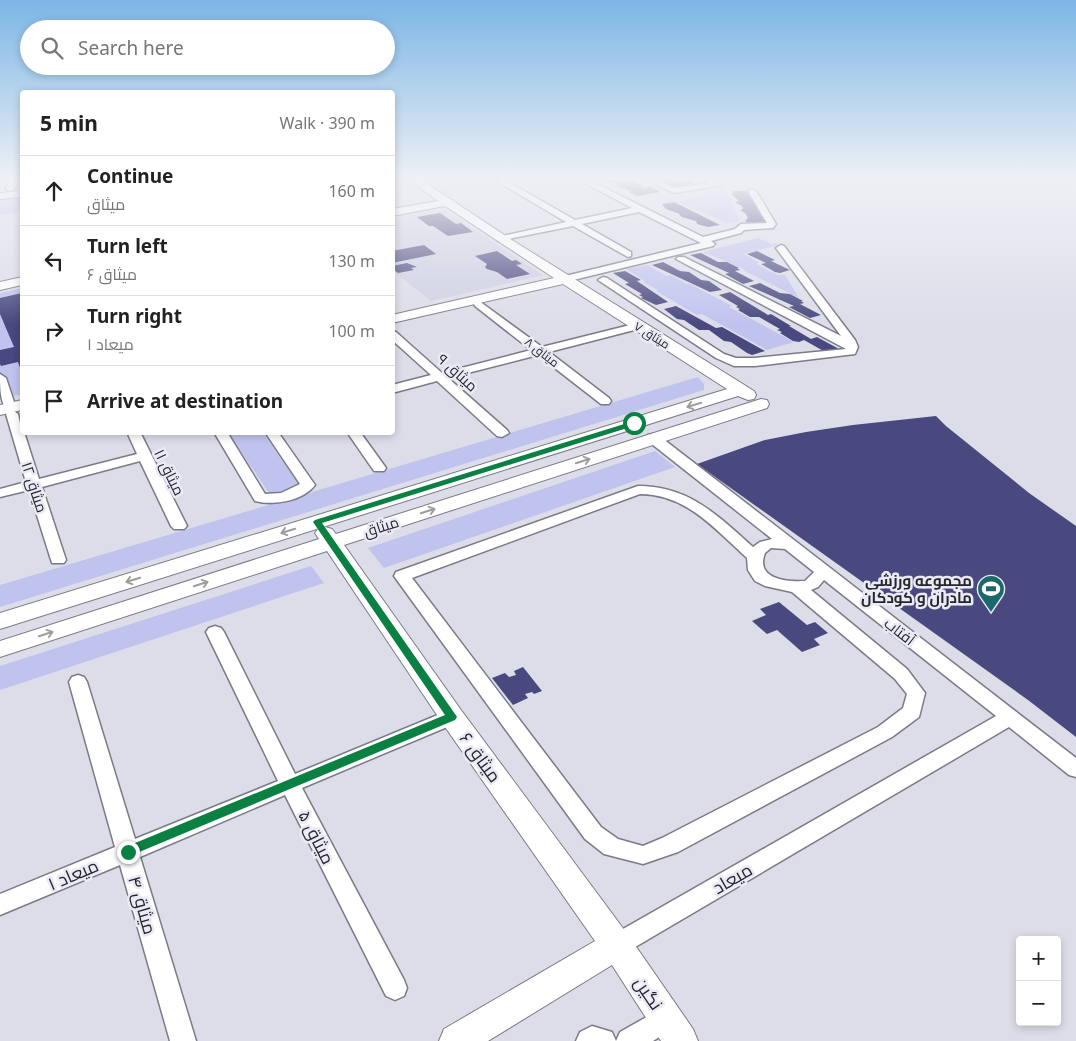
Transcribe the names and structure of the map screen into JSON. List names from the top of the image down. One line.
{"streets":{"street":["میثاق ۷","میثاق ۸","میثاق ۹","میثاق ۱۱","میثاق ۱۲","میثاق","آفتاب","میثاق ۶","میثاق ۵","میعاد ۱","میعاد","میثاق ۴","نگین"]},"crossings":[["میثاق ۷","میثاق"],["میثاق","آفتاب"],["میثاق","میثاق ۶"],["آفتاب","میعاد"],["میثاق ۶","میعاد ۱"],["میثاق ۶","میعاد"],["میثاق ۶","نگین"],["میثاق ۵","میعاد ۱"],["میعاد ۱","میثاق ۴"],["میعاد","نگین"]],"places":{"sports":["مجموعه ورزشی مادران و کودکان"]},"page":{"search":"Search here","heading":["5 min","Walk · 390 m"],"list":[["Continue","میثاق","160 m"],["Turn left","میثاق ۶","130 m"],["Turn right","میعاد ۱","100 m"],"Arrive at destination"],"map_buttons":["+","−"]}}
